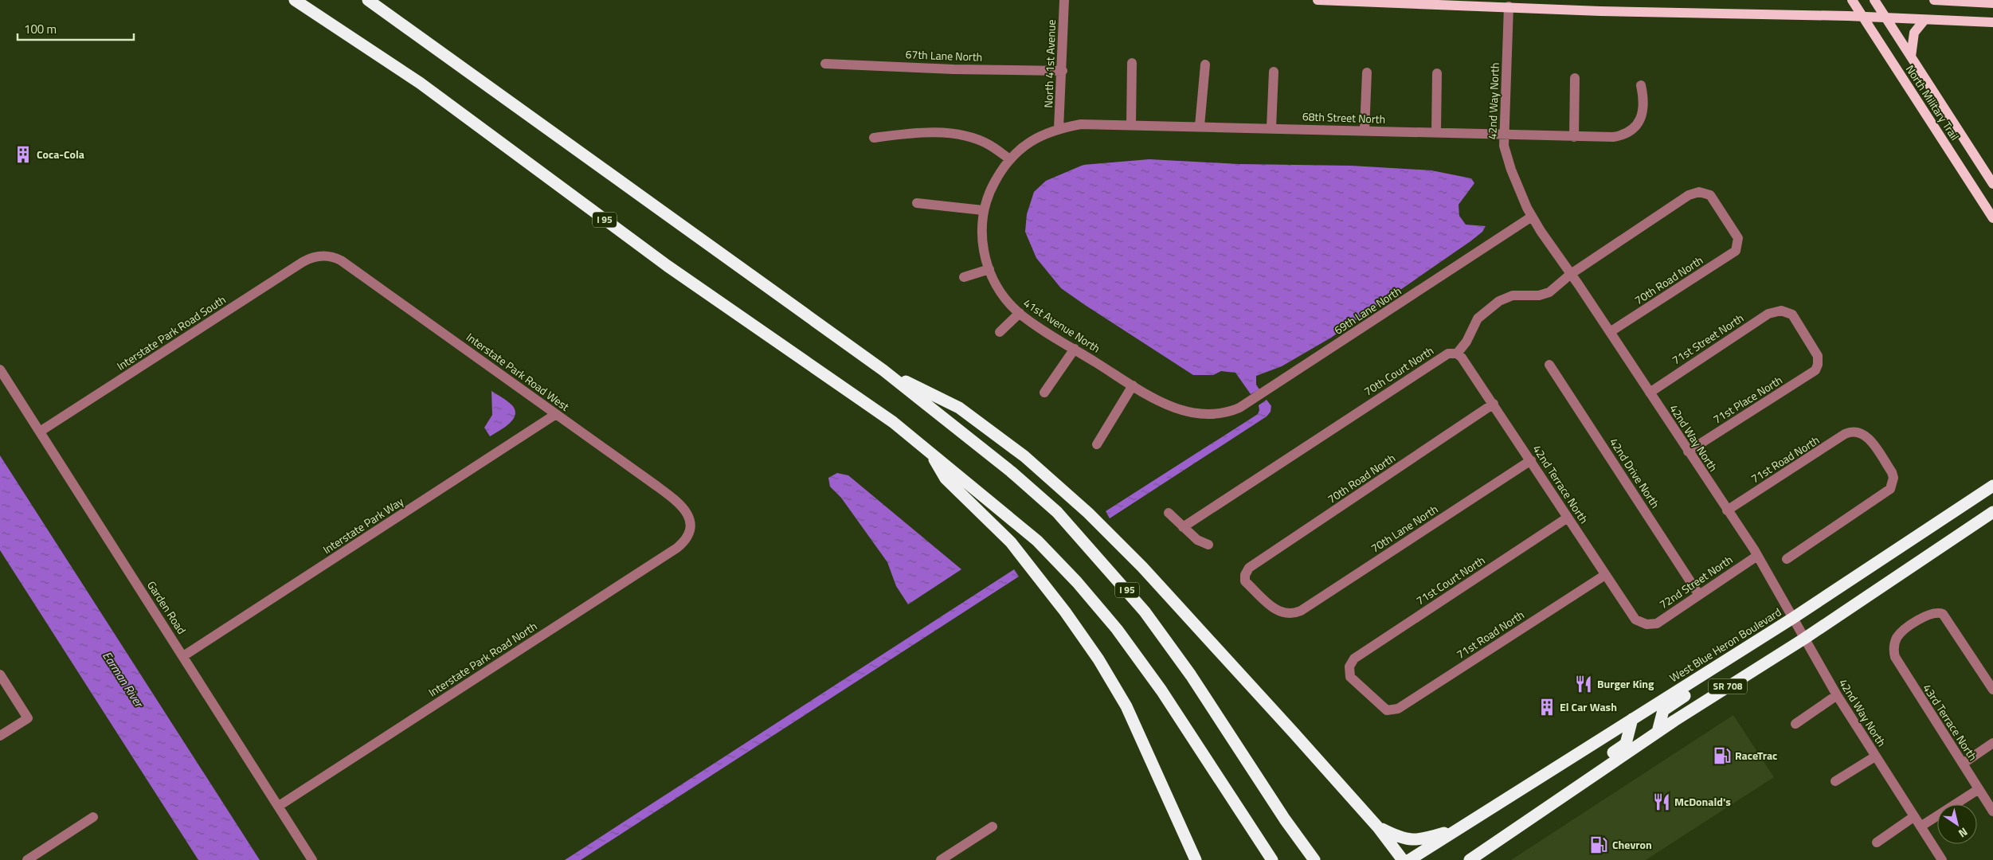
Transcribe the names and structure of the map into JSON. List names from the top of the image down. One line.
{"streets":{"highway":["I 95","West Blue Heron Boulevard","SR 708"],"main road":["North Military Trail"],"street":["67th Lane North","North 41st Avenue","42nd Way North","68th Street North","70th Road North","69th Lane North","41st Avenue North","Interstate Park Road South","71st Street North","70th Court North","Interstate Park Road West","71st Place North","71st Road North","42nd Drive North","42nd Terrace North","Interstate Park Way","70th Lane North","71st Court North","72nd Street North","Garden Road","Interstate Park Road North","43rd Terrace North"]},"crossings":[["67th Lane North","North 41st Avenue"],["North 41st Avenue","68th Street North"],["North 41st Avenue","41st Avenue North"],["42nd Way North","68th Street North"],["42nd Way North","70th Road North"],["42nd Way North","69th Lane North"],["42nd Way North","71st Street North"],["42nd Way North","71st Place North"],["42nd Way North","71st Road North"],["42nd Way North","72nd Street North"],["42nd Way North","West Blue Heron Boulevard"],["42nd Way North","SR 708"],["68th Street North","41st Avenue North"],["70th Road North","42nd Terrace North"],["70th Road North","70th Lane North"],["69th Lane North","41st Avenue North"],["Interstate Park Road South","Interstate Park Road West"],["Interstate Park Road South","Garden Road"],["71st Street North","71st Place North"],["70th Court North","42nd Terrace North"],["Interstate Park Road West","Interstate Park Way"],["Interstate Park Road West","Interstate Park Road North"],["71st Road North","42nd Terrace North"],["71st Road North","71st Court North"],["42nd Drive North","72nd Street North"],["42nd Terrace North","70th Lane North"],["42nd Terrace North","71st Court North"],["42nd Terrace North","72nd Street North"],["Interstate Park Way","Garden Road"],["Garden Road","Interstate Park Road North"]],"water":["Earman River"],"places":{"building":["Coca-Cola","El Car Wash"],"restaurant":["Burger King","McDonald's"],"fuel station":["RaceTrac","Chevron"]},"scale_bar":"100 m","north":"bottom right"}
